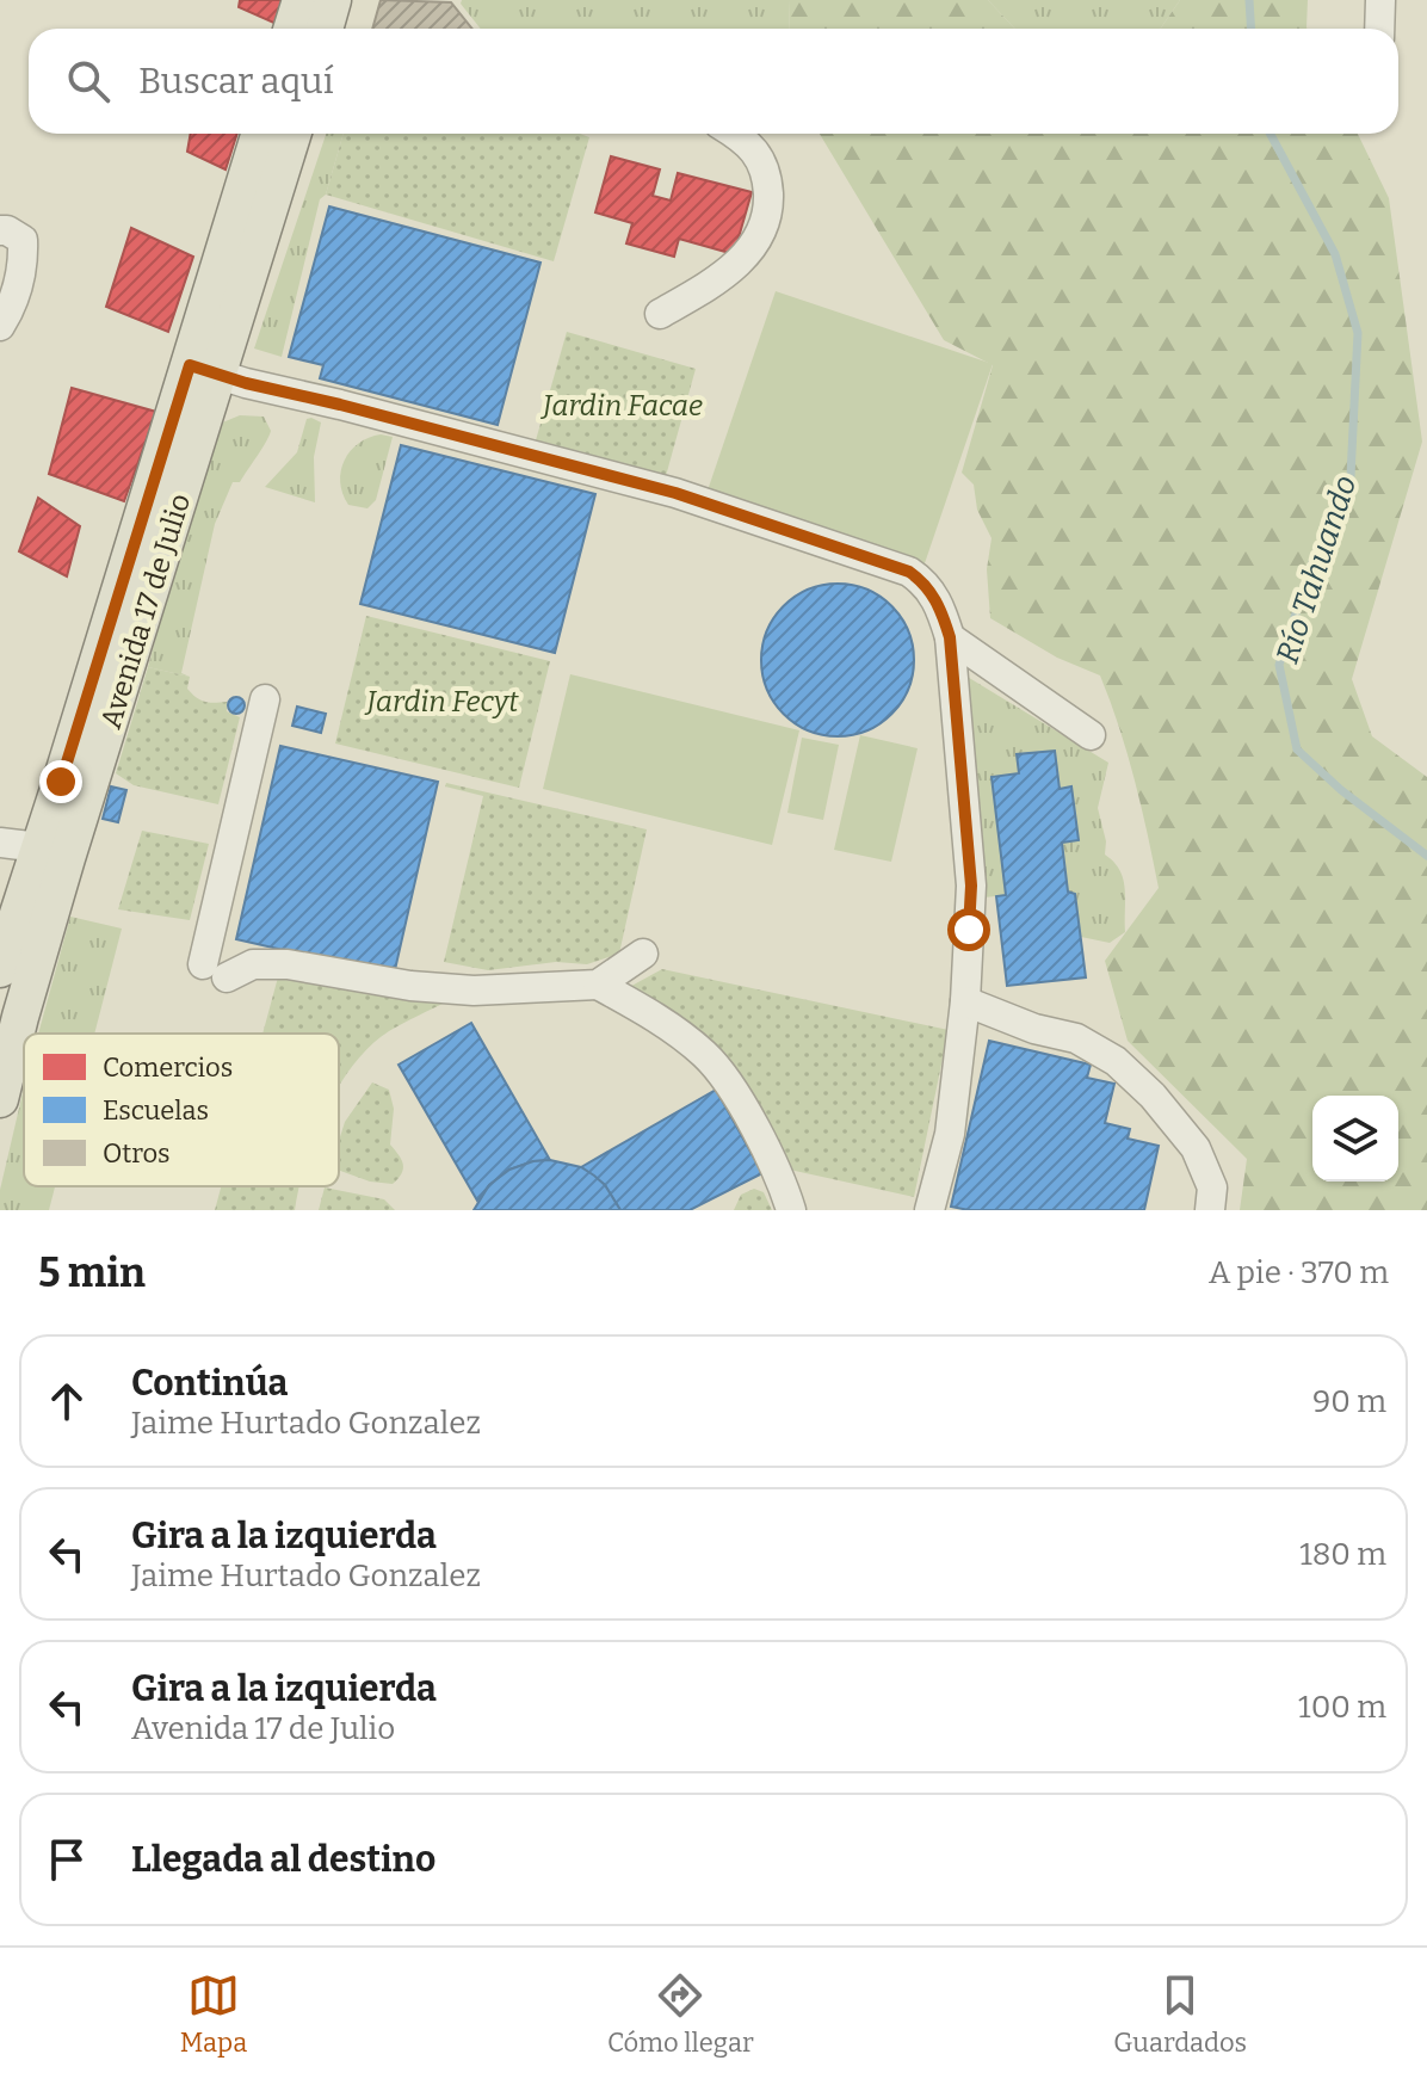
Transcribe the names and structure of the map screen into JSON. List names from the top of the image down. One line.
{"streets":{"main road":["Avenida 17 de Julio"]},"water":["Río Tahuando"],"parks":["Jardin Facae","Jardin Fecyt"],"legend":["Comercios","Escuelas","Otros"],"page":{"search":"Buscar aquí","heading":["5 min","A pie · 370 m"],"list":[["Continúa","Jaime Hurtado Gonzalez","90 m"],["Gira a la izquierda","Jaime Hurtado Gonzalez","180 m"],["Gira a la izquierda","Avenida 17 de Julio","100 m"],"Llegada al destino"],"nav":["Mapa","Cómo llegar","Guardados"]}}
